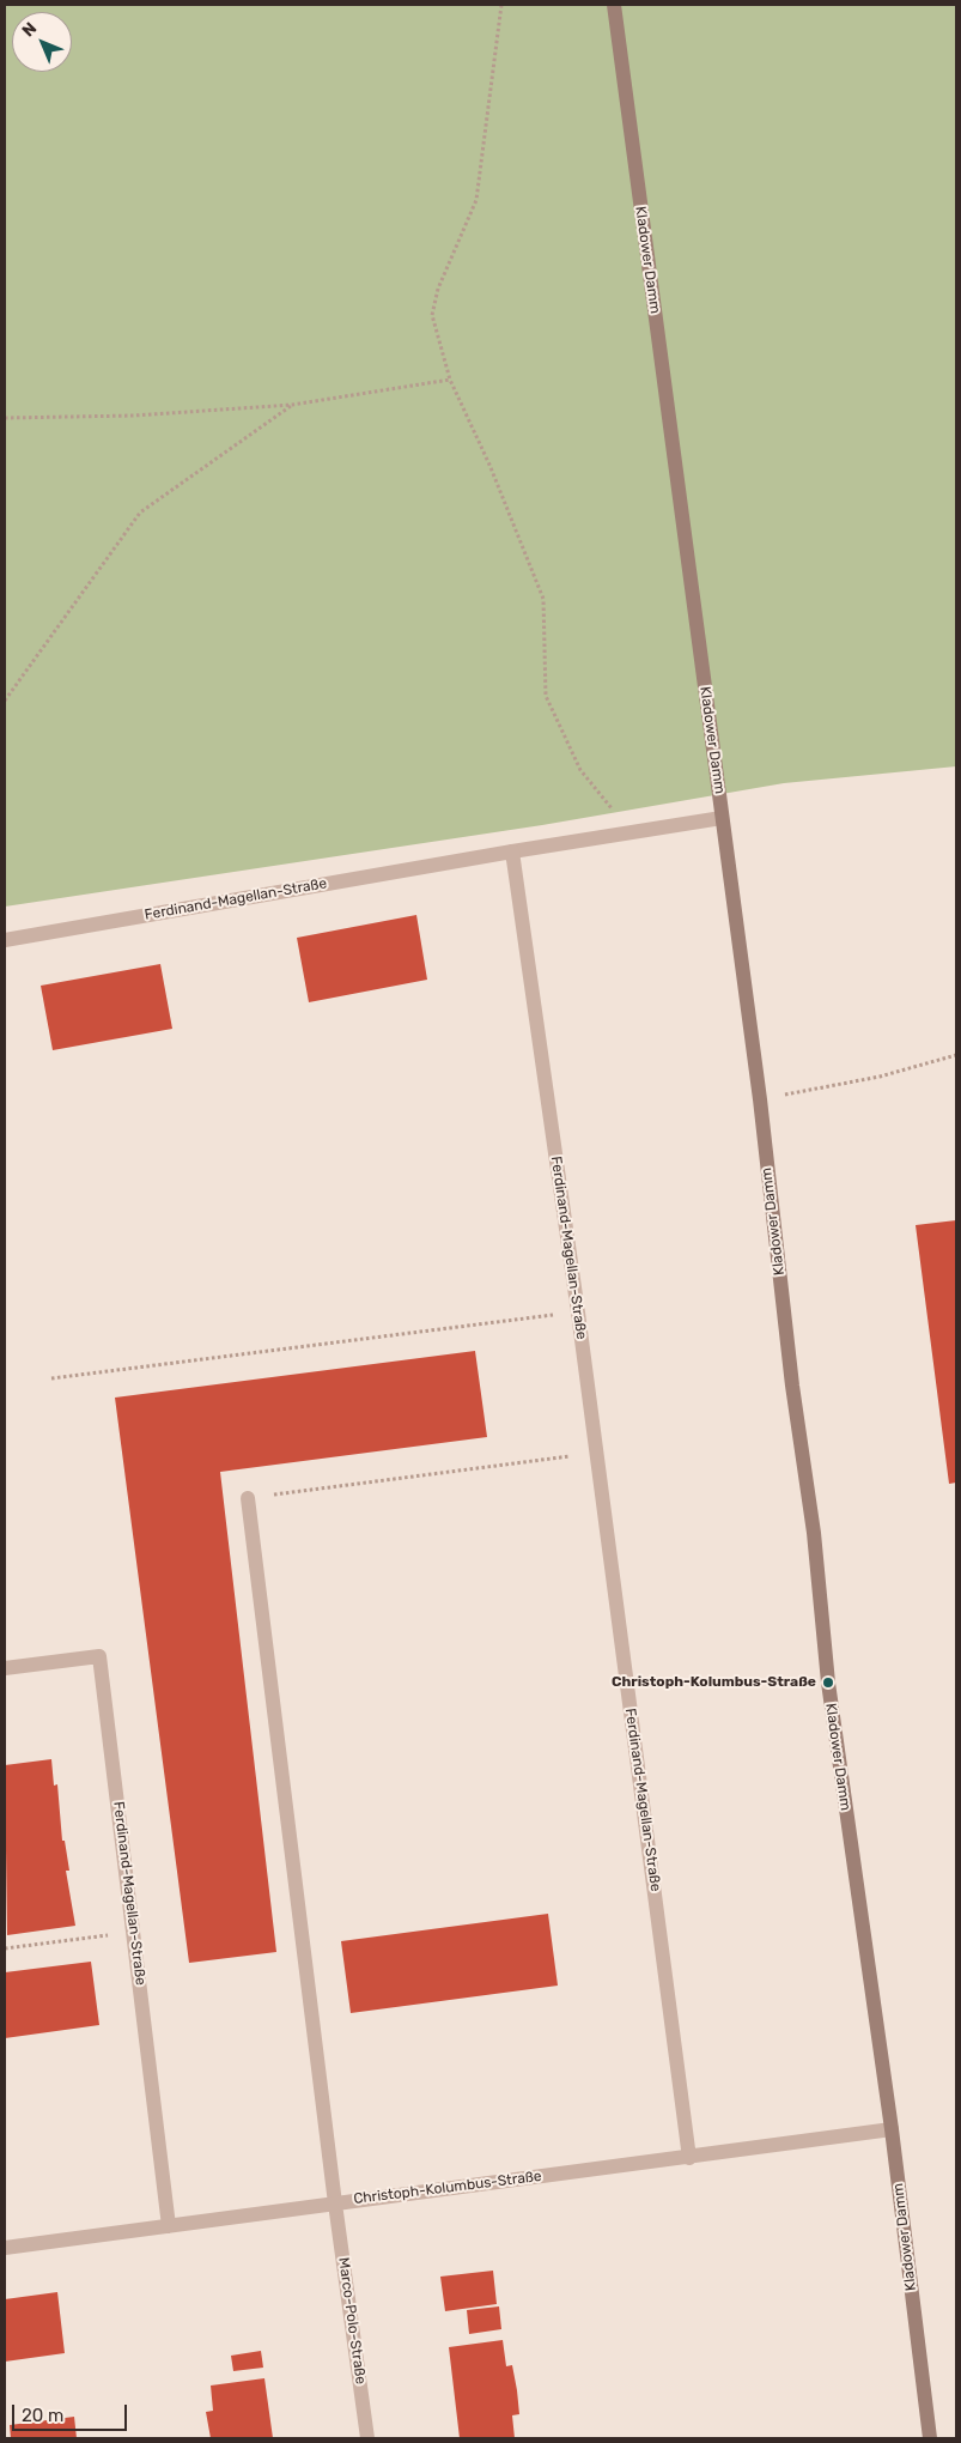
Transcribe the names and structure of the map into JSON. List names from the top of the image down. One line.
{"streets":{"main road":["Kladower Damm"],"street":["Ferdinand-Magellan-Straße","Christoph-Kolumbus-Straße","Marco-Polo-Straße"]},"crossings":[["Kladower Damm","Christoph-Kolumbus-Straße"],["Ferdinand-Magellan-Straße","Christoph-Kolumbus-Straße"],["Christoph-Kolumbus-Straße","Marco-Polo-Straße"]],"places":["Christoph-Kolumbus-Straße"],"scale_bar":"20 m","north":"top left"}
